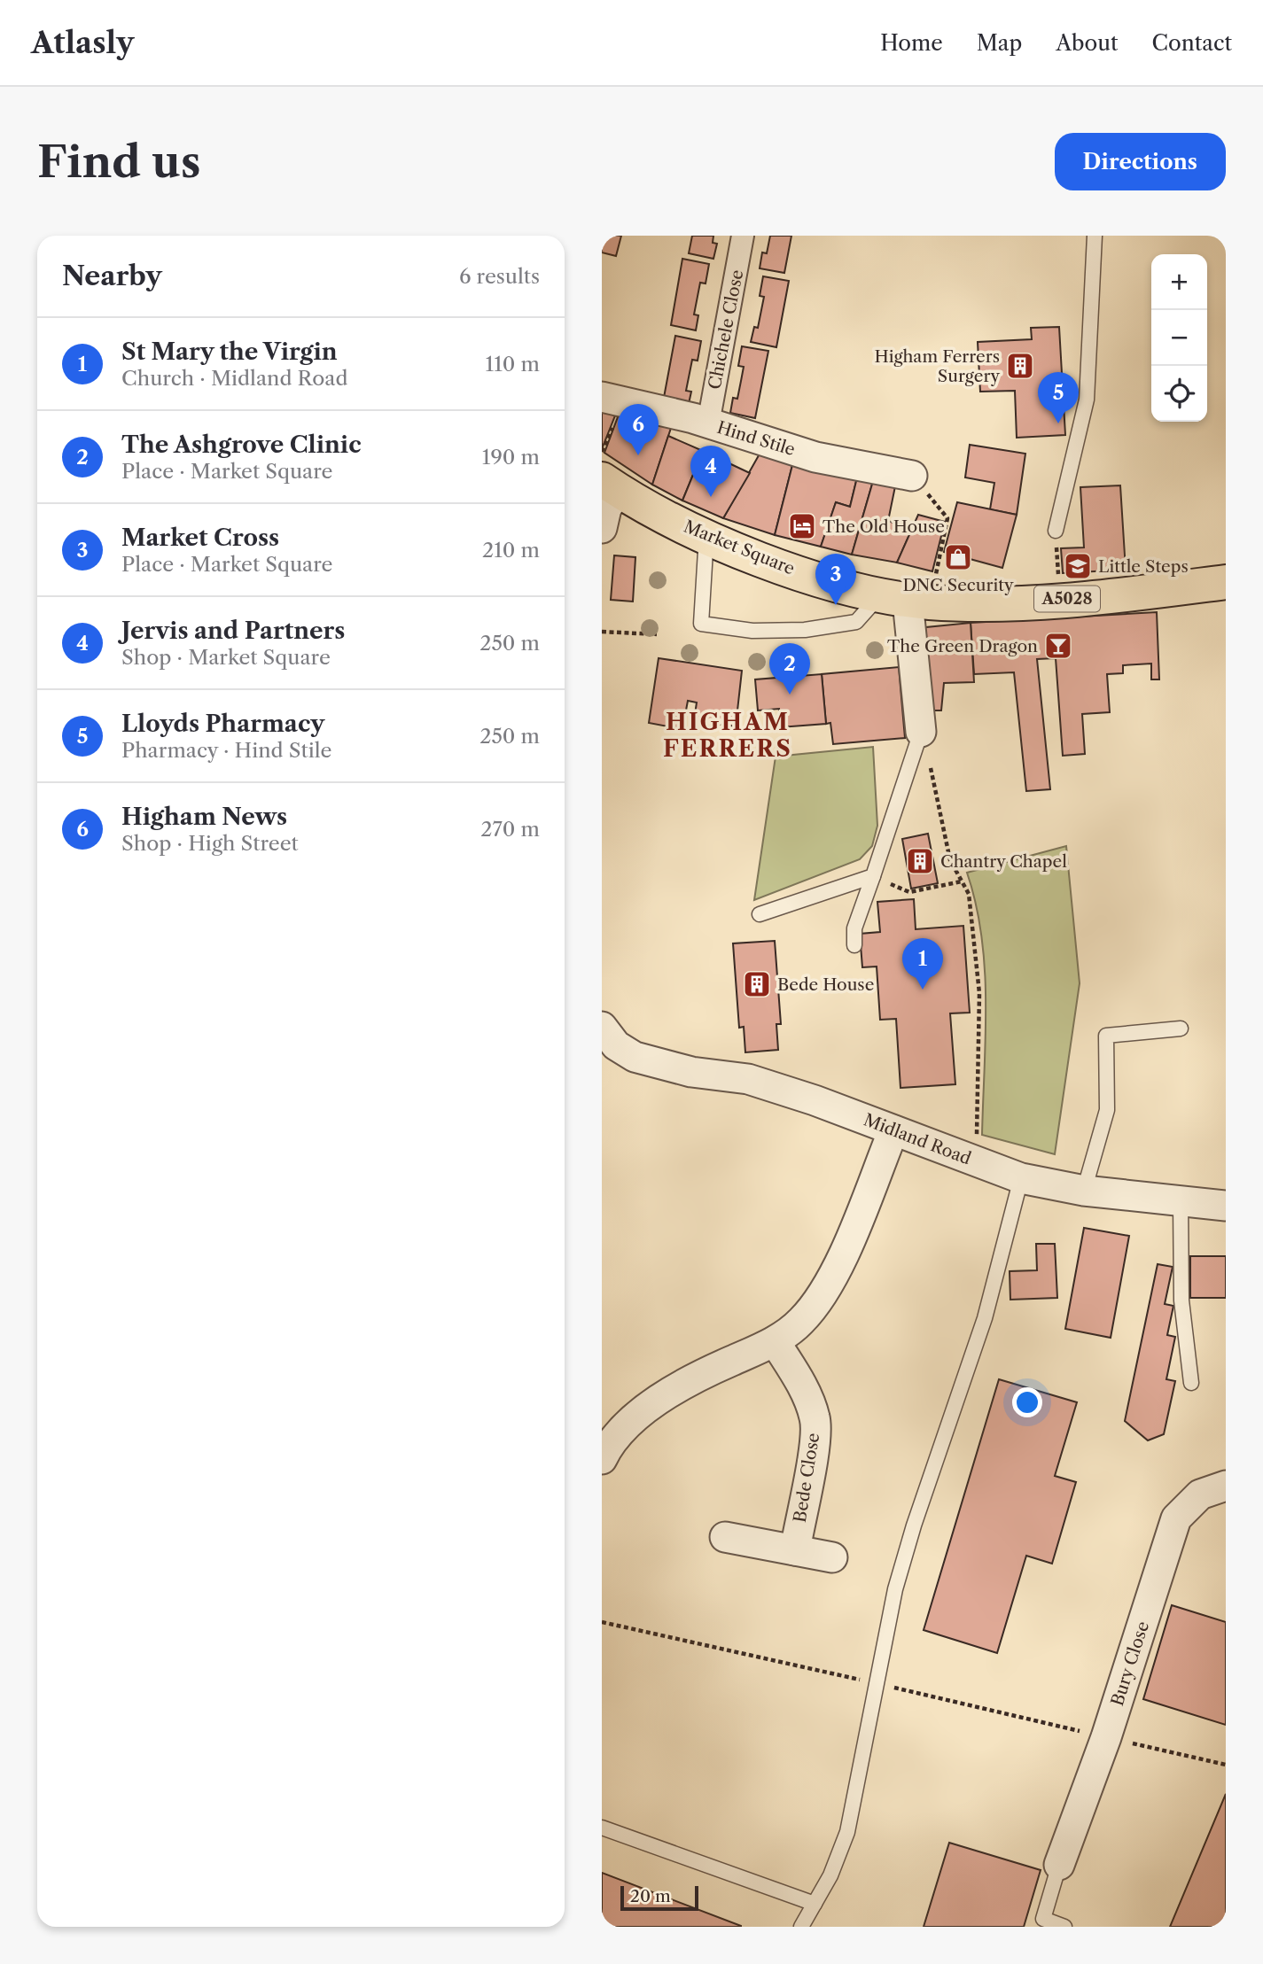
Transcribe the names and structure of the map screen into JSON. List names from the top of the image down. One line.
{"streets":{"main road":["Market Square","A5028"],"street":["Chichele Close","Hind Stile","Midland Road","Bede Close","Bury Close"]},"crossings":[["Chichele Close","Hind Stile"],["Market Square","A5028"]],"districts":["HIGHAM FERRERS"],"places":{"building":["Higham Ferrers Surgery","Chantry Chapel","Bede House"],"hotel":["The Old House"],"shop":["DNC Security"],"school or university":["Little Steps"],"bar":["The Green Dragon"]},"scale_bar":"20 m","page":{"header":"Atlasly","nav":["Home","Map","About","Contact"],"buttons":"Directions","title":"Find us","heading":["Nearby","6 results"],"map_buttons":["+","−"],"list":[{"mark":"1","name":"St Mary the Virgin","note":"Church · Midland Road","value":"110 m"},{"mark":"2","name":"The Ashgrove Clinic","note":"Place · Market Square","value":"190 m"},{"mark":"3","name":"Market Cross","note":"Place · Market Square","value":"210 m"},{"mark":"4","name":"Jervis and Partners","note":"Shop · Market Square","value":"250 m"},{"mark":"5","name":"Lloyds Pharmacy","note":"Pharmacy · Hind Stile","value":"250 m"},{"mark":"6","name":"Higham News","note":"Shop · High Street","value":"270 m"}],"pins":["5","6","4","3","2","1"],"scale":"20 m"}}
